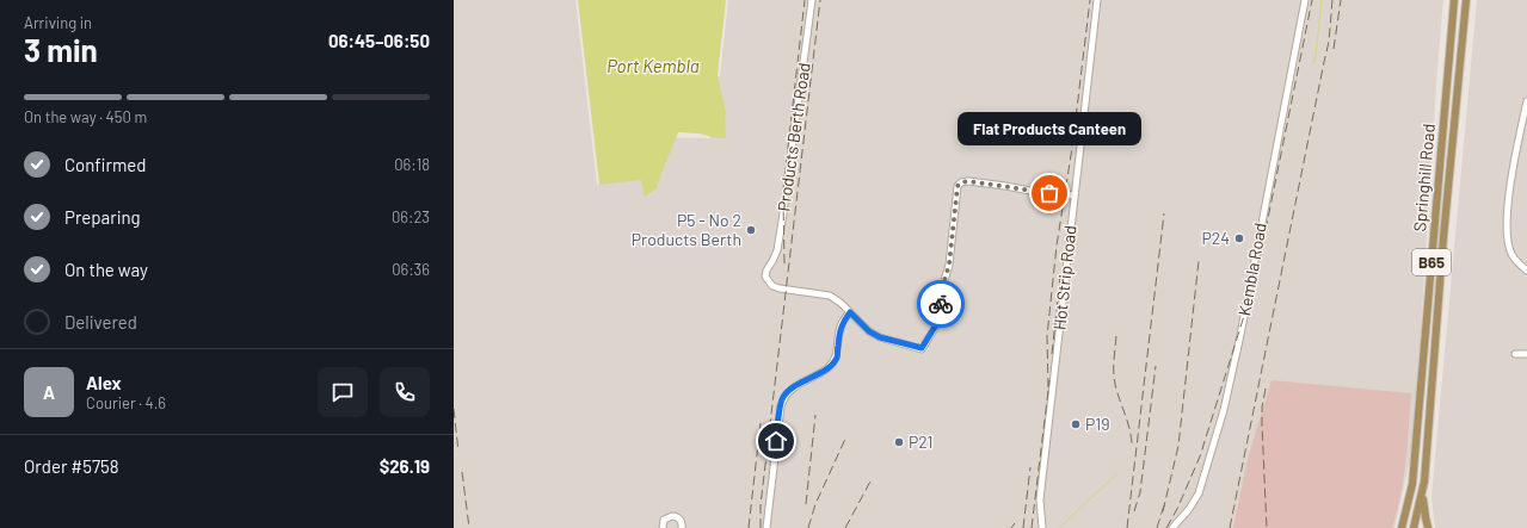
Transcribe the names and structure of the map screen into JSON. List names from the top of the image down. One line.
{"streets":{"main road":["Springhill Road","B65"],"street":["Products Berth Road","Kembla Road","Hot Strip Road"]},"water":["Port Kembla"],"places":["Flat Products Canteen","P5 - No 2 Products Berth","P24","P19","P21"],"page":{"heading":["3 min","Arriving in","06:45–06:50"],"panel":["Alex","Courier · 4.6","Order #5758","$26.19"],"bar":"On the way · 450 m","bubble":"Flat Products Canteen","list":[["Confirmed","06:18"],["Preparing","06:23"],["On the way","06:36"],"Delivered"],"round":"A"}}
